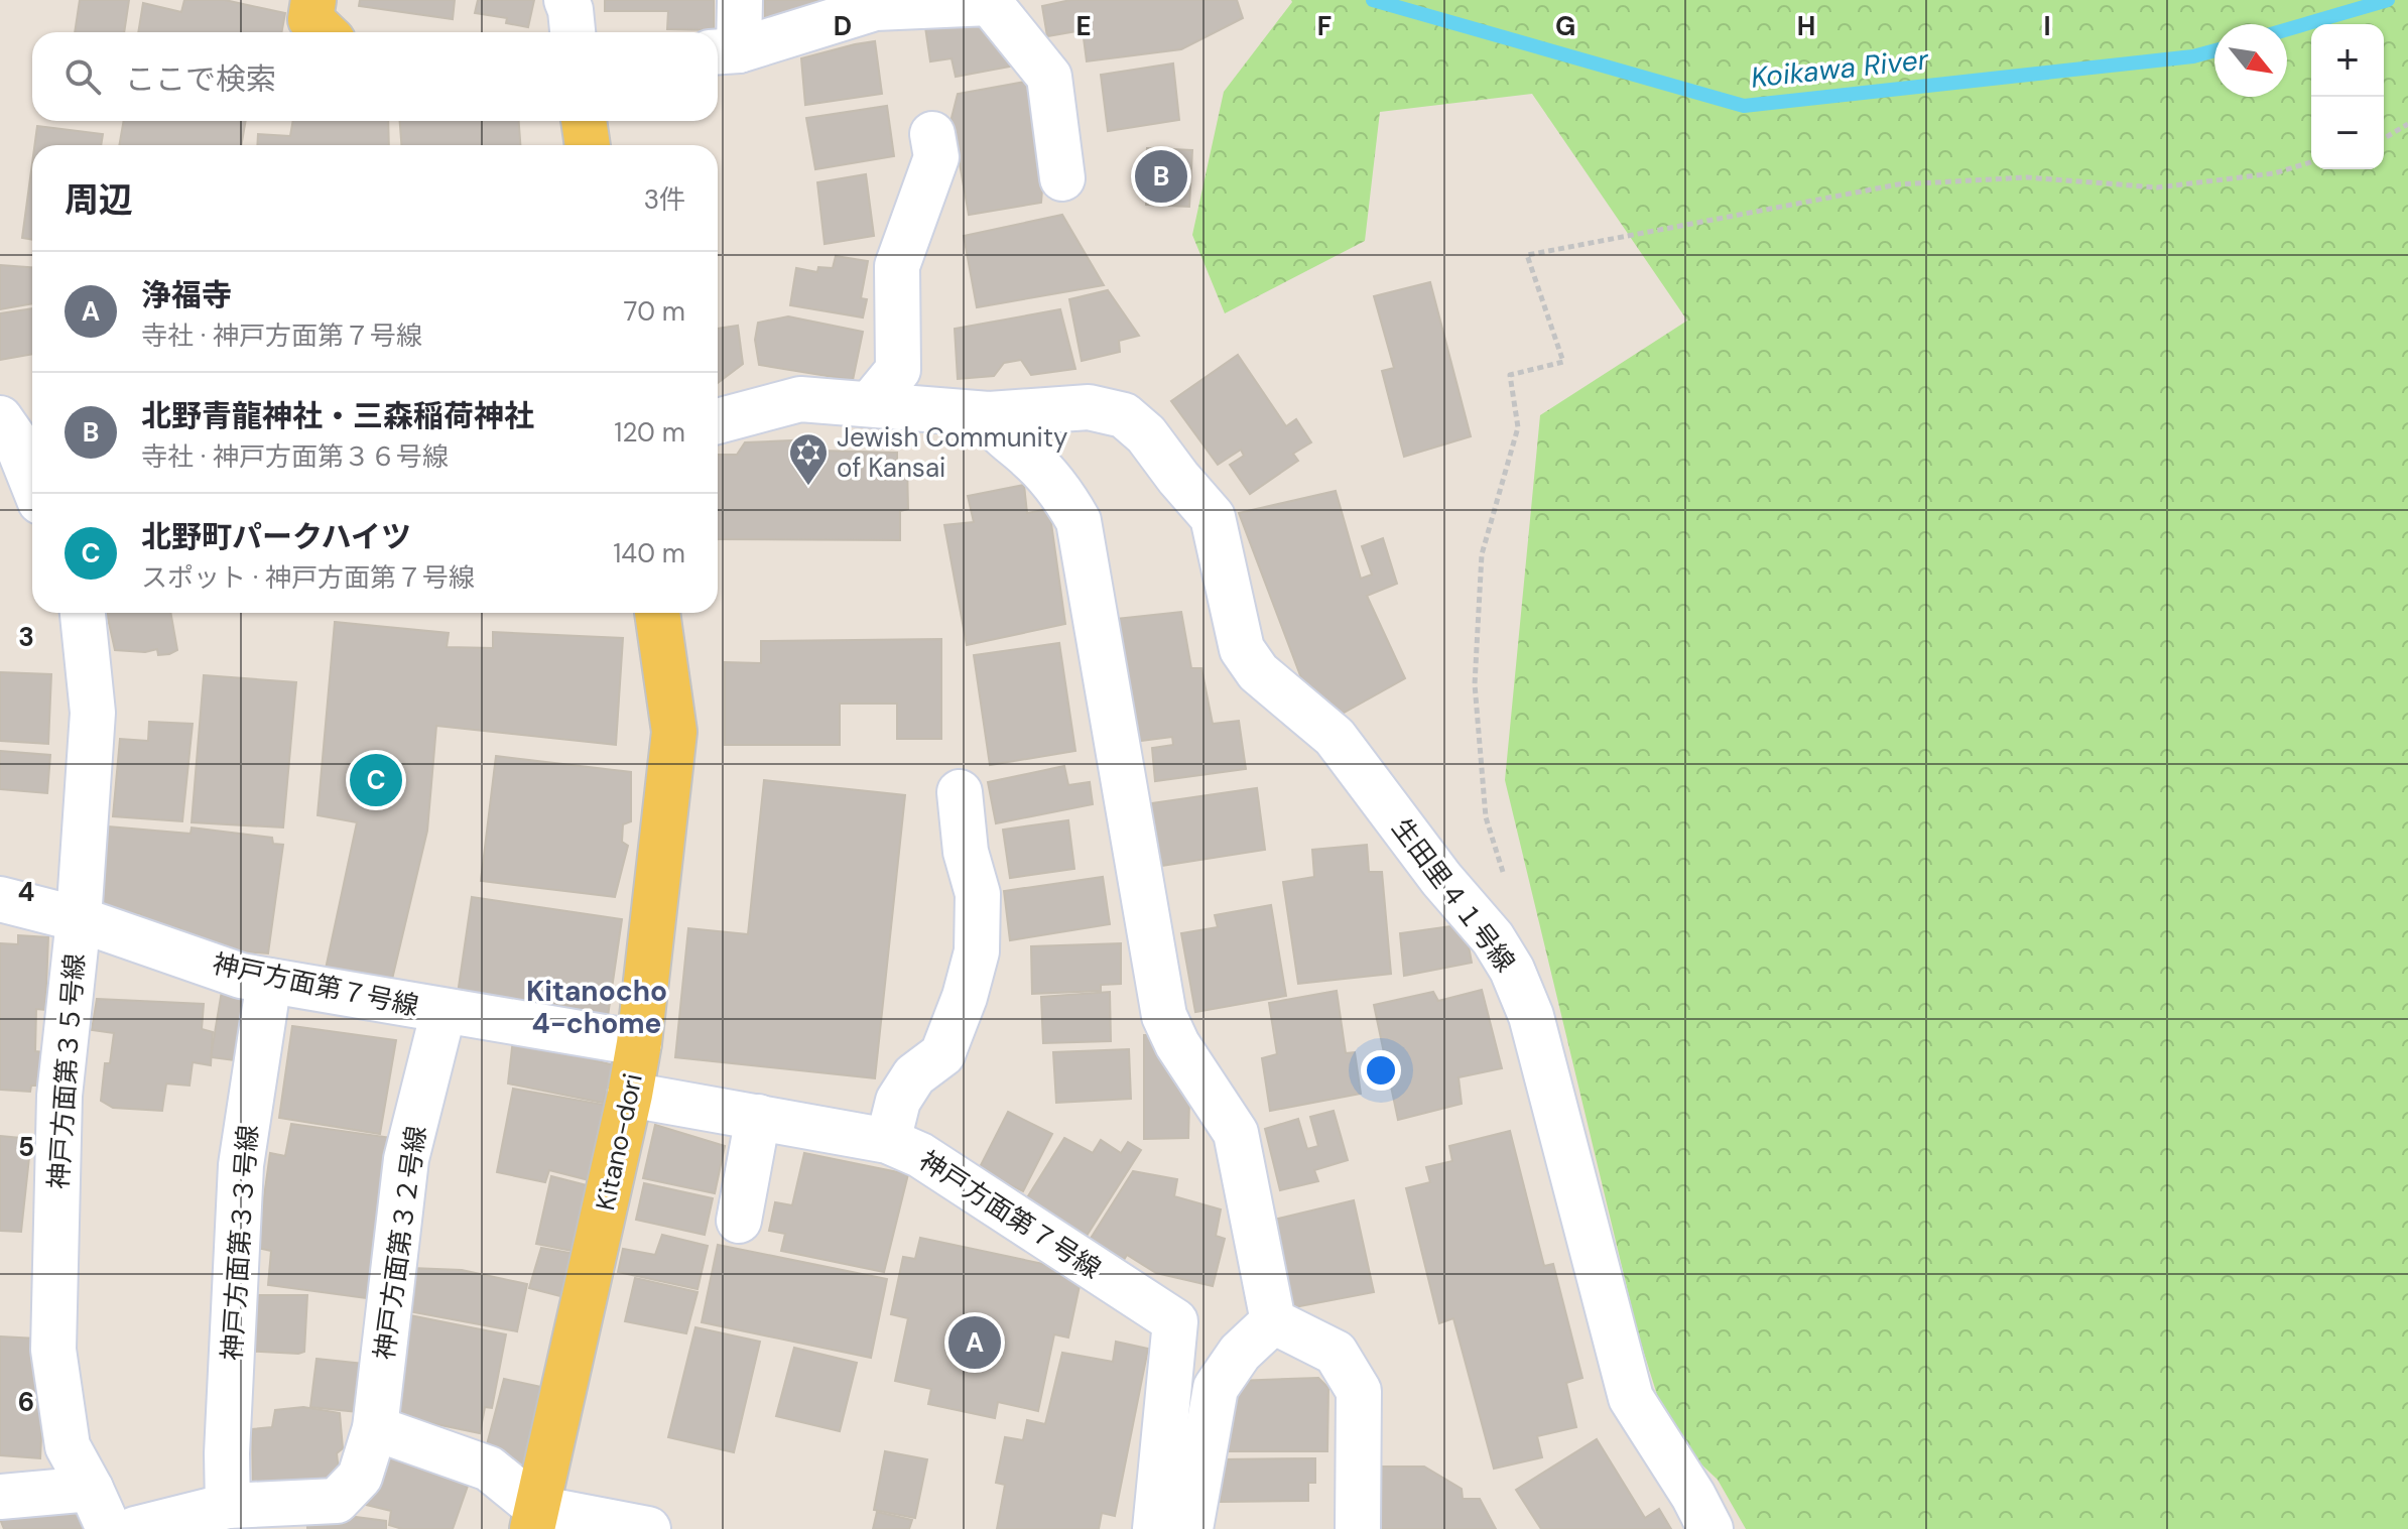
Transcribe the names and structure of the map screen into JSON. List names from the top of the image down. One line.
{"streets":{"main road":["Kitano-dori"],"street":["生田里４１号線","神戸方面第７号線","神戸方面第３５号線","神戸方面第３３号線","神戸方面第３２号線"]},"crossings":[["神戸方面第７号線","神戸方面第３５号線"],["神戸方面第７号線","Kitano-dori"],["神戸方面第７号線","神戸方面第３３号線"],["神戸方面第７号線","神戸方面第３２号線"],["神戸方面第３３号線","神戸方面第３２号線"]],"districts":["Kitanocho 4-chome"],"water":["Koikawa River"],"places":{"synagogue":["Jewish Community of Kansai"]},"north":"bottom right","page":{"map_buttons":["+","−"],"search":"ここで検索","heading":["周辺","3件"],"pins":["B","C","A"],"list":[{"mark":"A","name":"浄福寺","note":"寺社 · 神戸方面第７号線","value":"70 m"},{"mark":"B","name":"北野青龍神社・三森稲荷神社","note":"寺社 · 神戸方面第３６号線","value":"120 m"},{"mark":"C","name":"北野町パークハイツ","note":"スポット · 神戸方面第７号線","value":"140 m"}]},"grid":{"columns":["D","E","F","G","H","I"],"rows":["3","4","5","6"]}}
